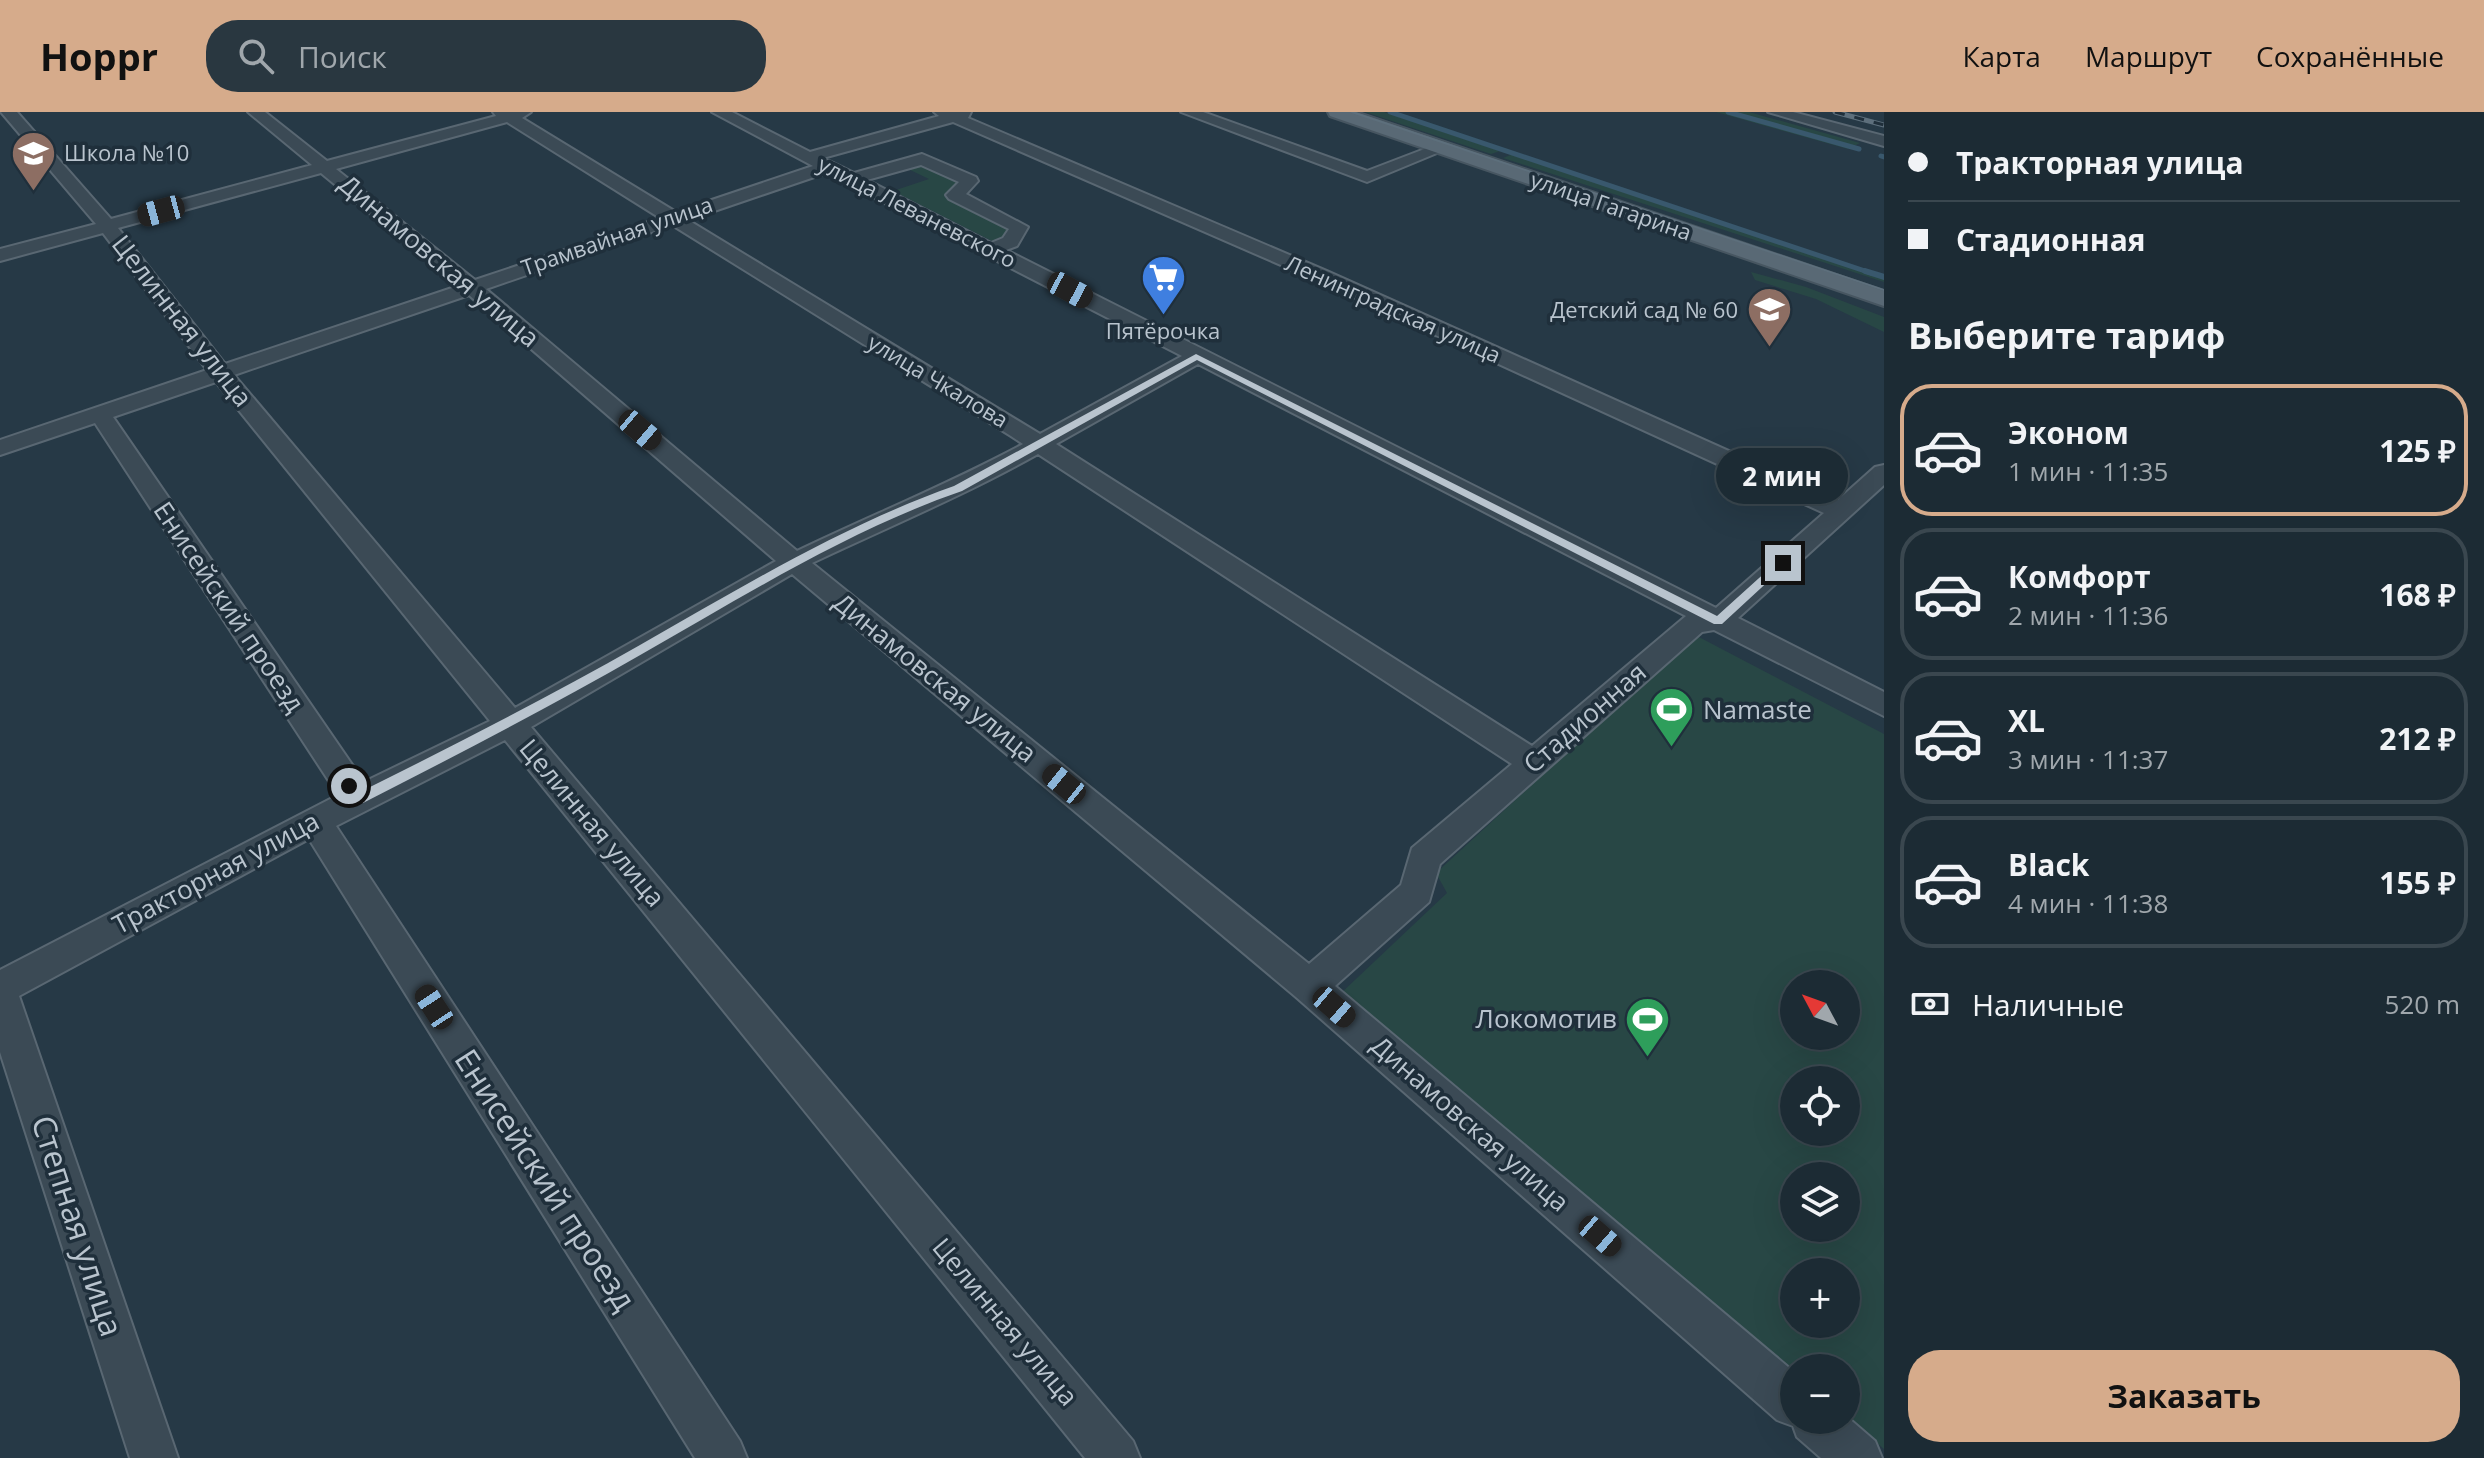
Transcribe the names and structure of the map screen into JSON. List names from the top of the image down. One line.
{"streets":{"main road":["улица Гагарина"],"street":["улица Леваневского","Трамвайная улица","Динамовская улица","Ленинградская улица","Целинная улица","улица Чкалова","Енисейский проезд","Стадионная","Тракторная улица","Степная улица"]},"crossings":[["улица Леваневского","Трамвайная улица"],["улица Леваневского","Стадионная"],["улица Леваневского","Тракторная улица"],["Трамвайная улица","Динамовская улица"],["Трамвайная улица","Ленинградская улица"],["Трамвайная улица","Целинная улица"],["Трамвайная улица","улица Чкалова"],["Трамвайная улица","Енисейский проезд"],["Динамовская улица","Стадионная"],["Динамовская улица","Тракторная улица"],["Ленинградская улица","Стадионная"],["Целинная улица","Тракторная улица"],["улица Чкалова","Стадионная"],["улица Чкалова","Тракторная улица"],["Енисейский проезд","Тракторная улица"],["Тракторная улица","Степная улица"]],"places":{"school or university":["Школа №10","Детский сад № 60"],"supermarket":["Пятёрочка"],"sports":["Namaste","Локомотив"]},"north":"top left","page":{"header":"Hoppr","search":"Поиск","nav":["Карта","Маршрут","Сохранённые"],"banner":["Тракторная улица","Стадионная"],"heading":"Выберите тариф","list":[{"name":"Эконом","note":"1 мин · 11:35","value":"125 ₽"},{"name":"Комфорт","note":"2 мин · 11:36","value":"168 ₽"},{"name":"XL","note":"3 мин · 11:37","value":"212 ₽"},{"name":"Black","note":"4 мин · 11:38","value":"155 ₽"}],"bubble":"2 мин","pay":["Наличные","520 m"],"map_buttons":["+","−"],"buttons":"Заказать"}}
